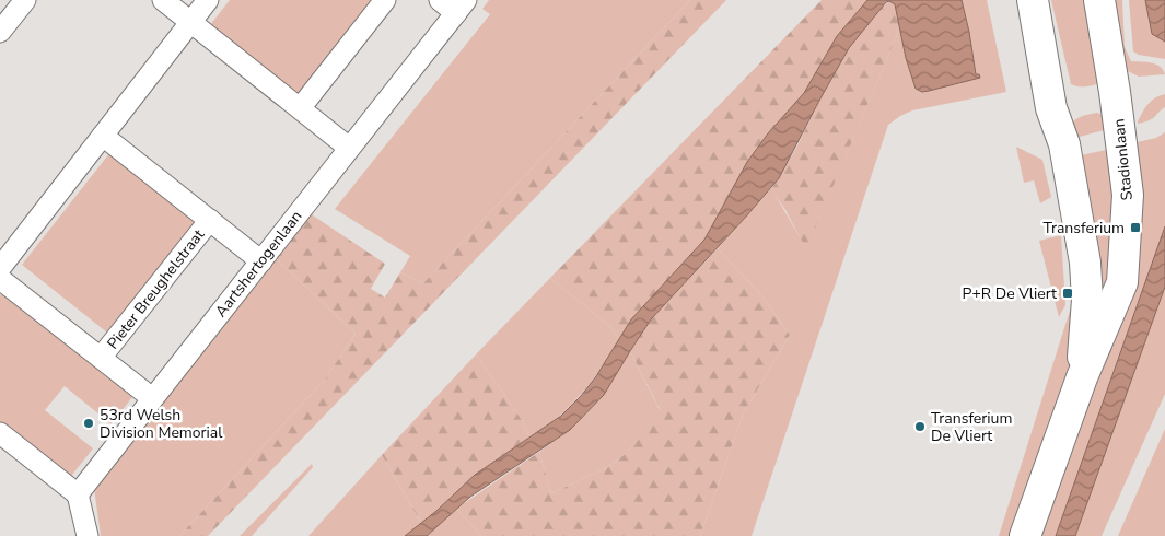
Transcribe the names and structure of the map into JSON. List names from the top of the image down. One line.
{"streets":{"main road":["Stadionlaan"],"street":["Aartshertogenlaan","Pieter Breughelstraat"]},"crossings":[["Aartshertogenlaan","Pieter Breughelstraat"]],"places":{"transit":["Transferium","P+R De Vliert"],"other":["53rd Welsh Division Memorial","Transferium De Vliert"]}}
